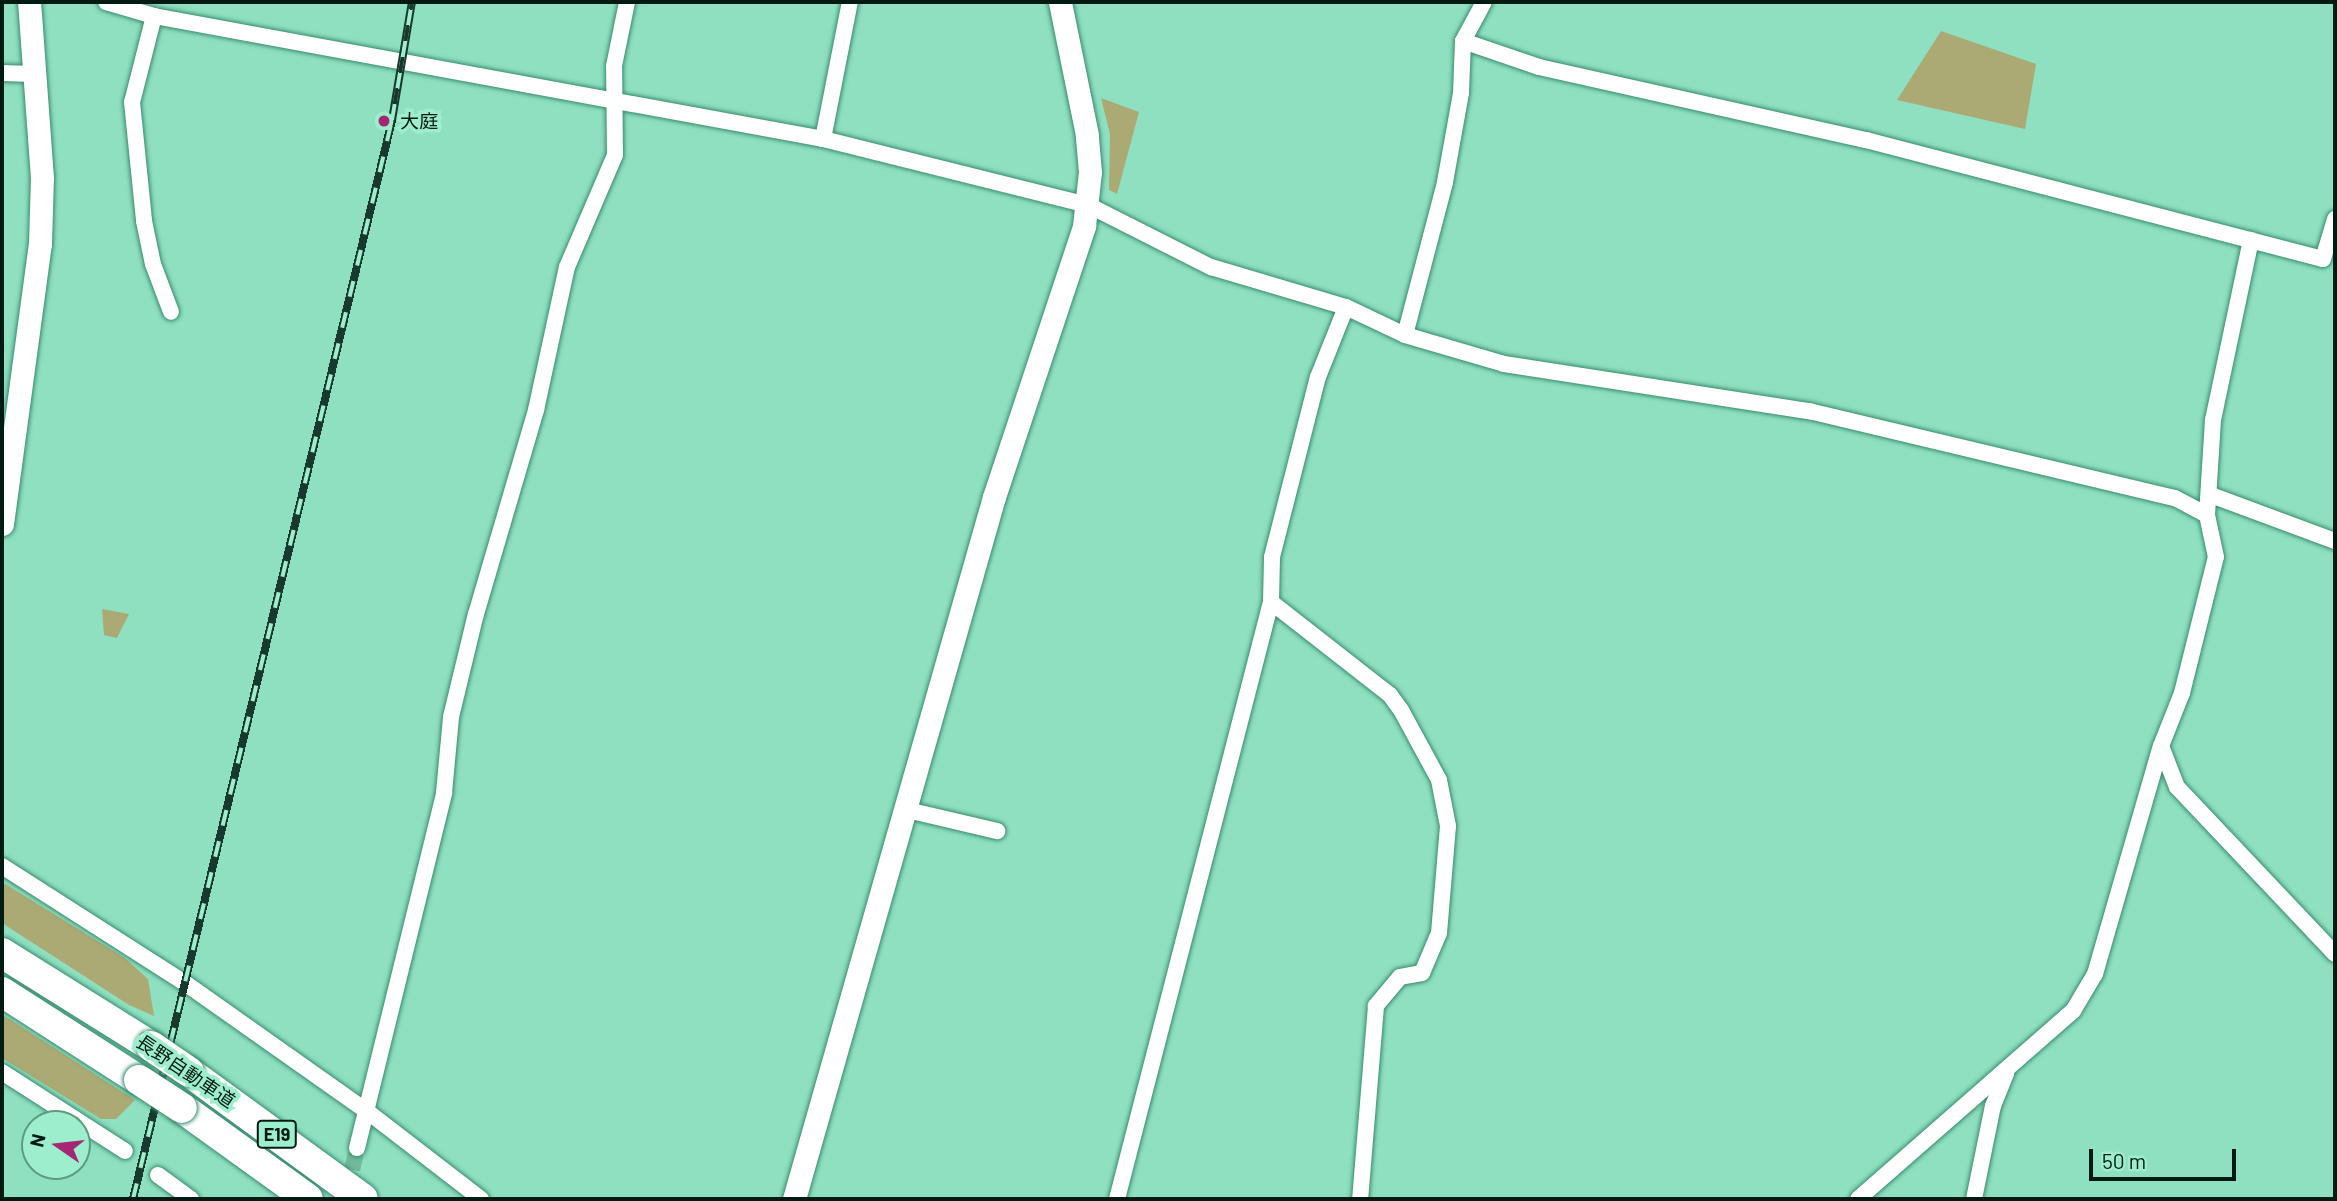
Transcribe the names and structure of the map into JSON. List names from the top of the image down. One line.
{"streets":{"highway":["長野自動車道","E19"]},"places":["大庭"],"scale_bar":"50 m","north":"left"}
